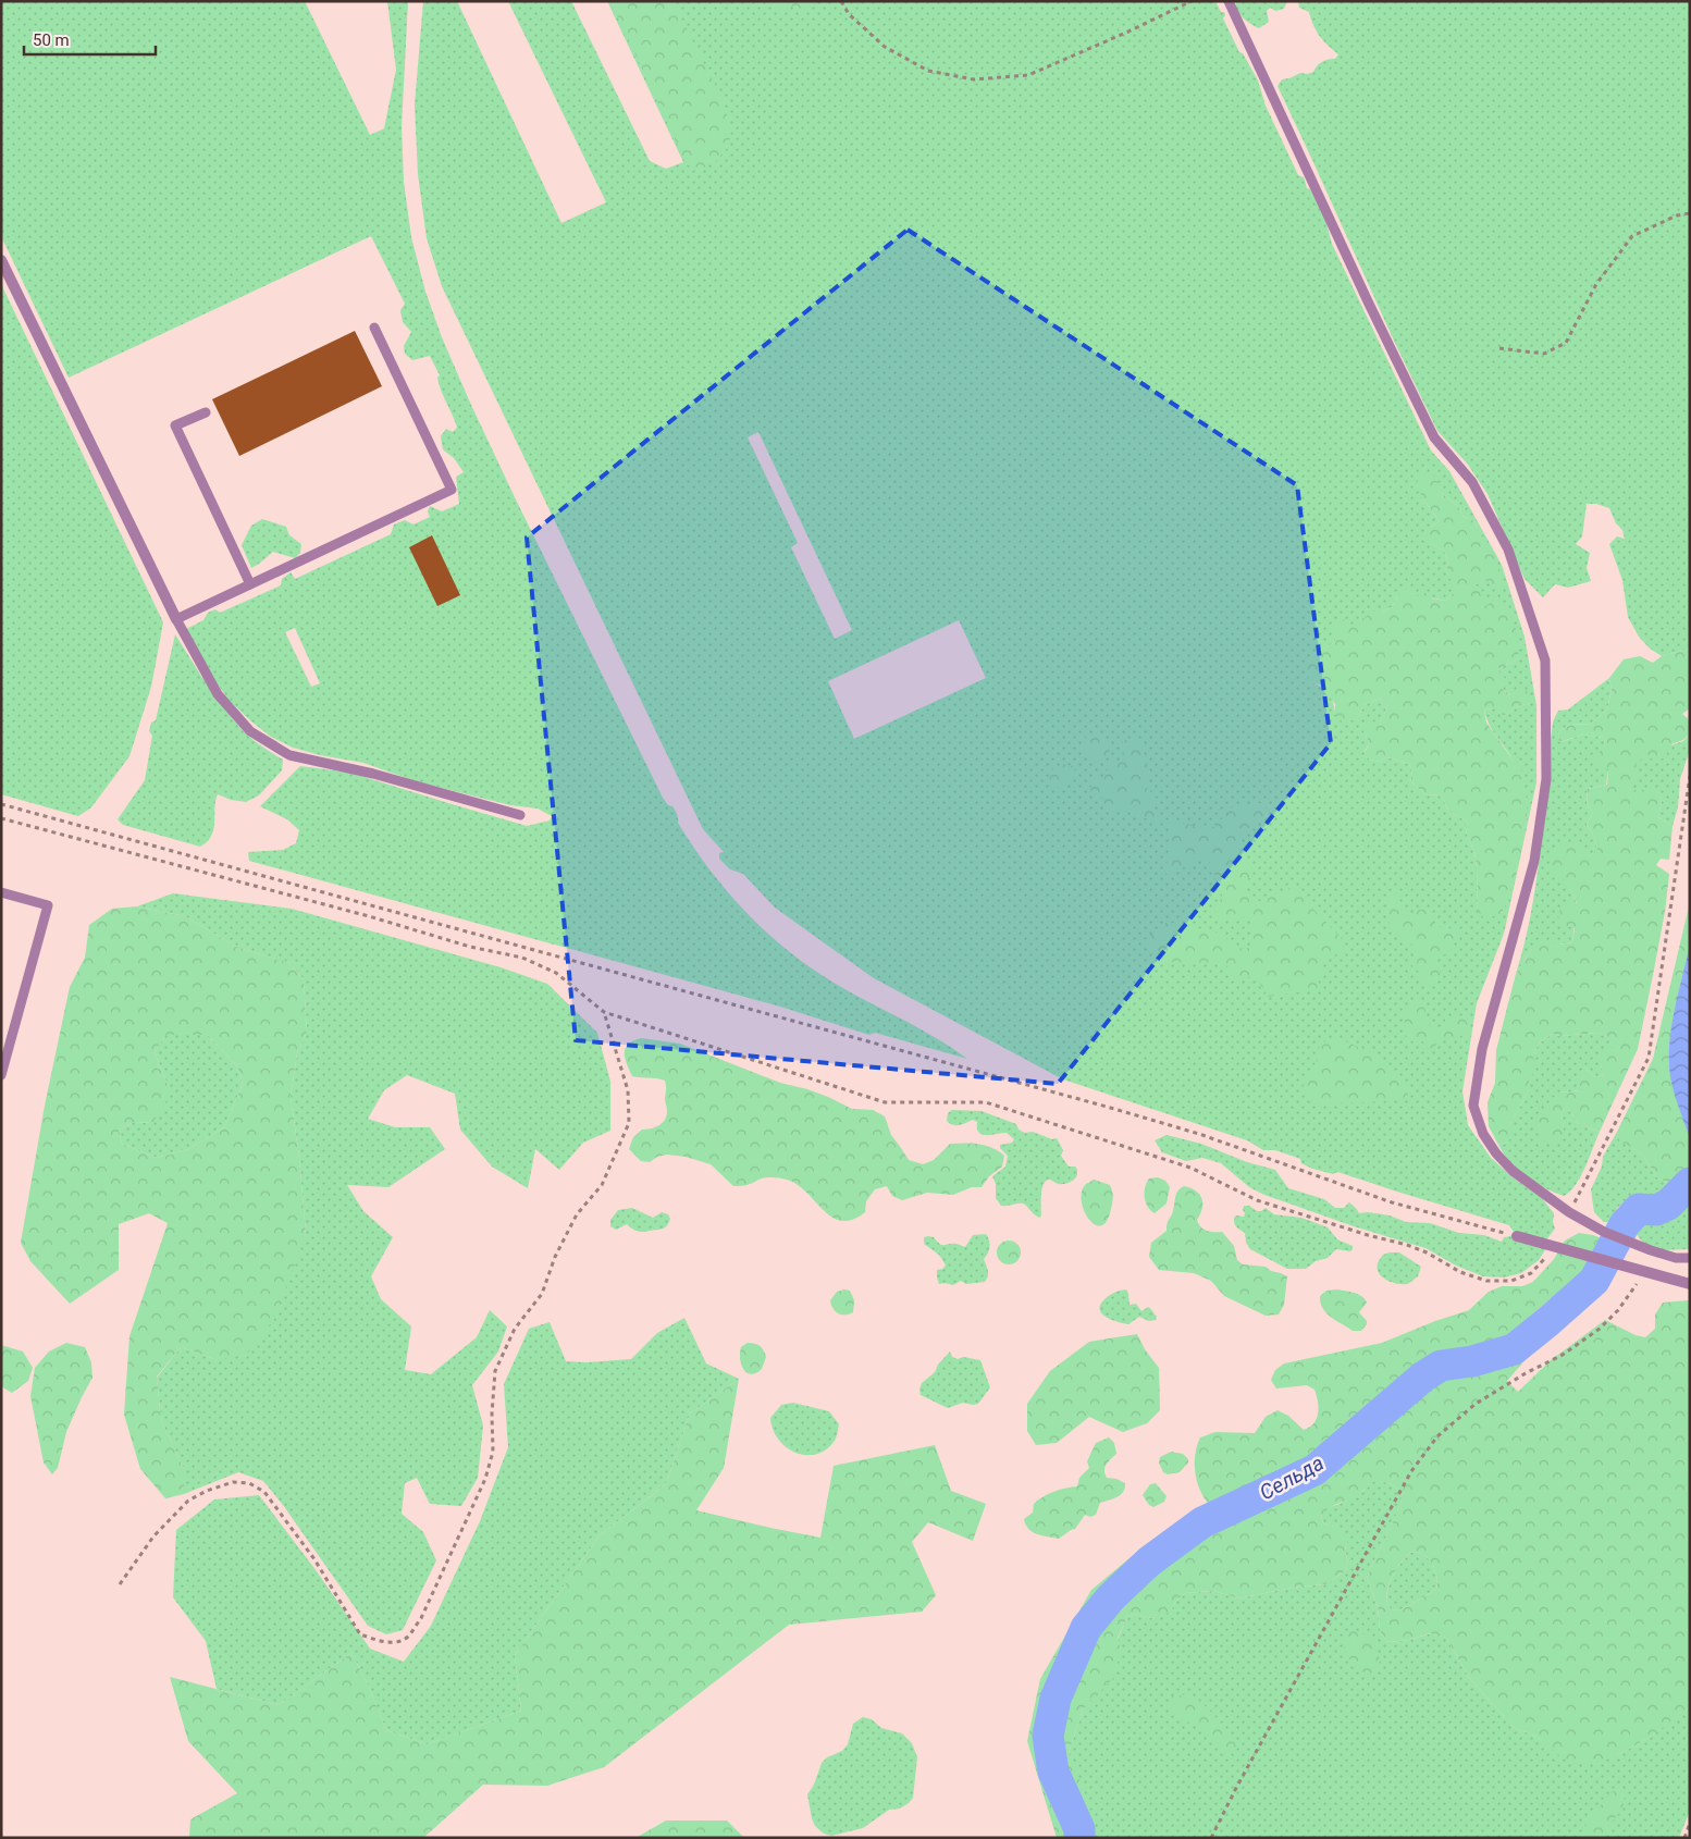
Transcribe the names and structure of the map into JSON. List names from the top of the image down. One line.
{"water":["Сельда"],"scale_bar":"50 m"}
